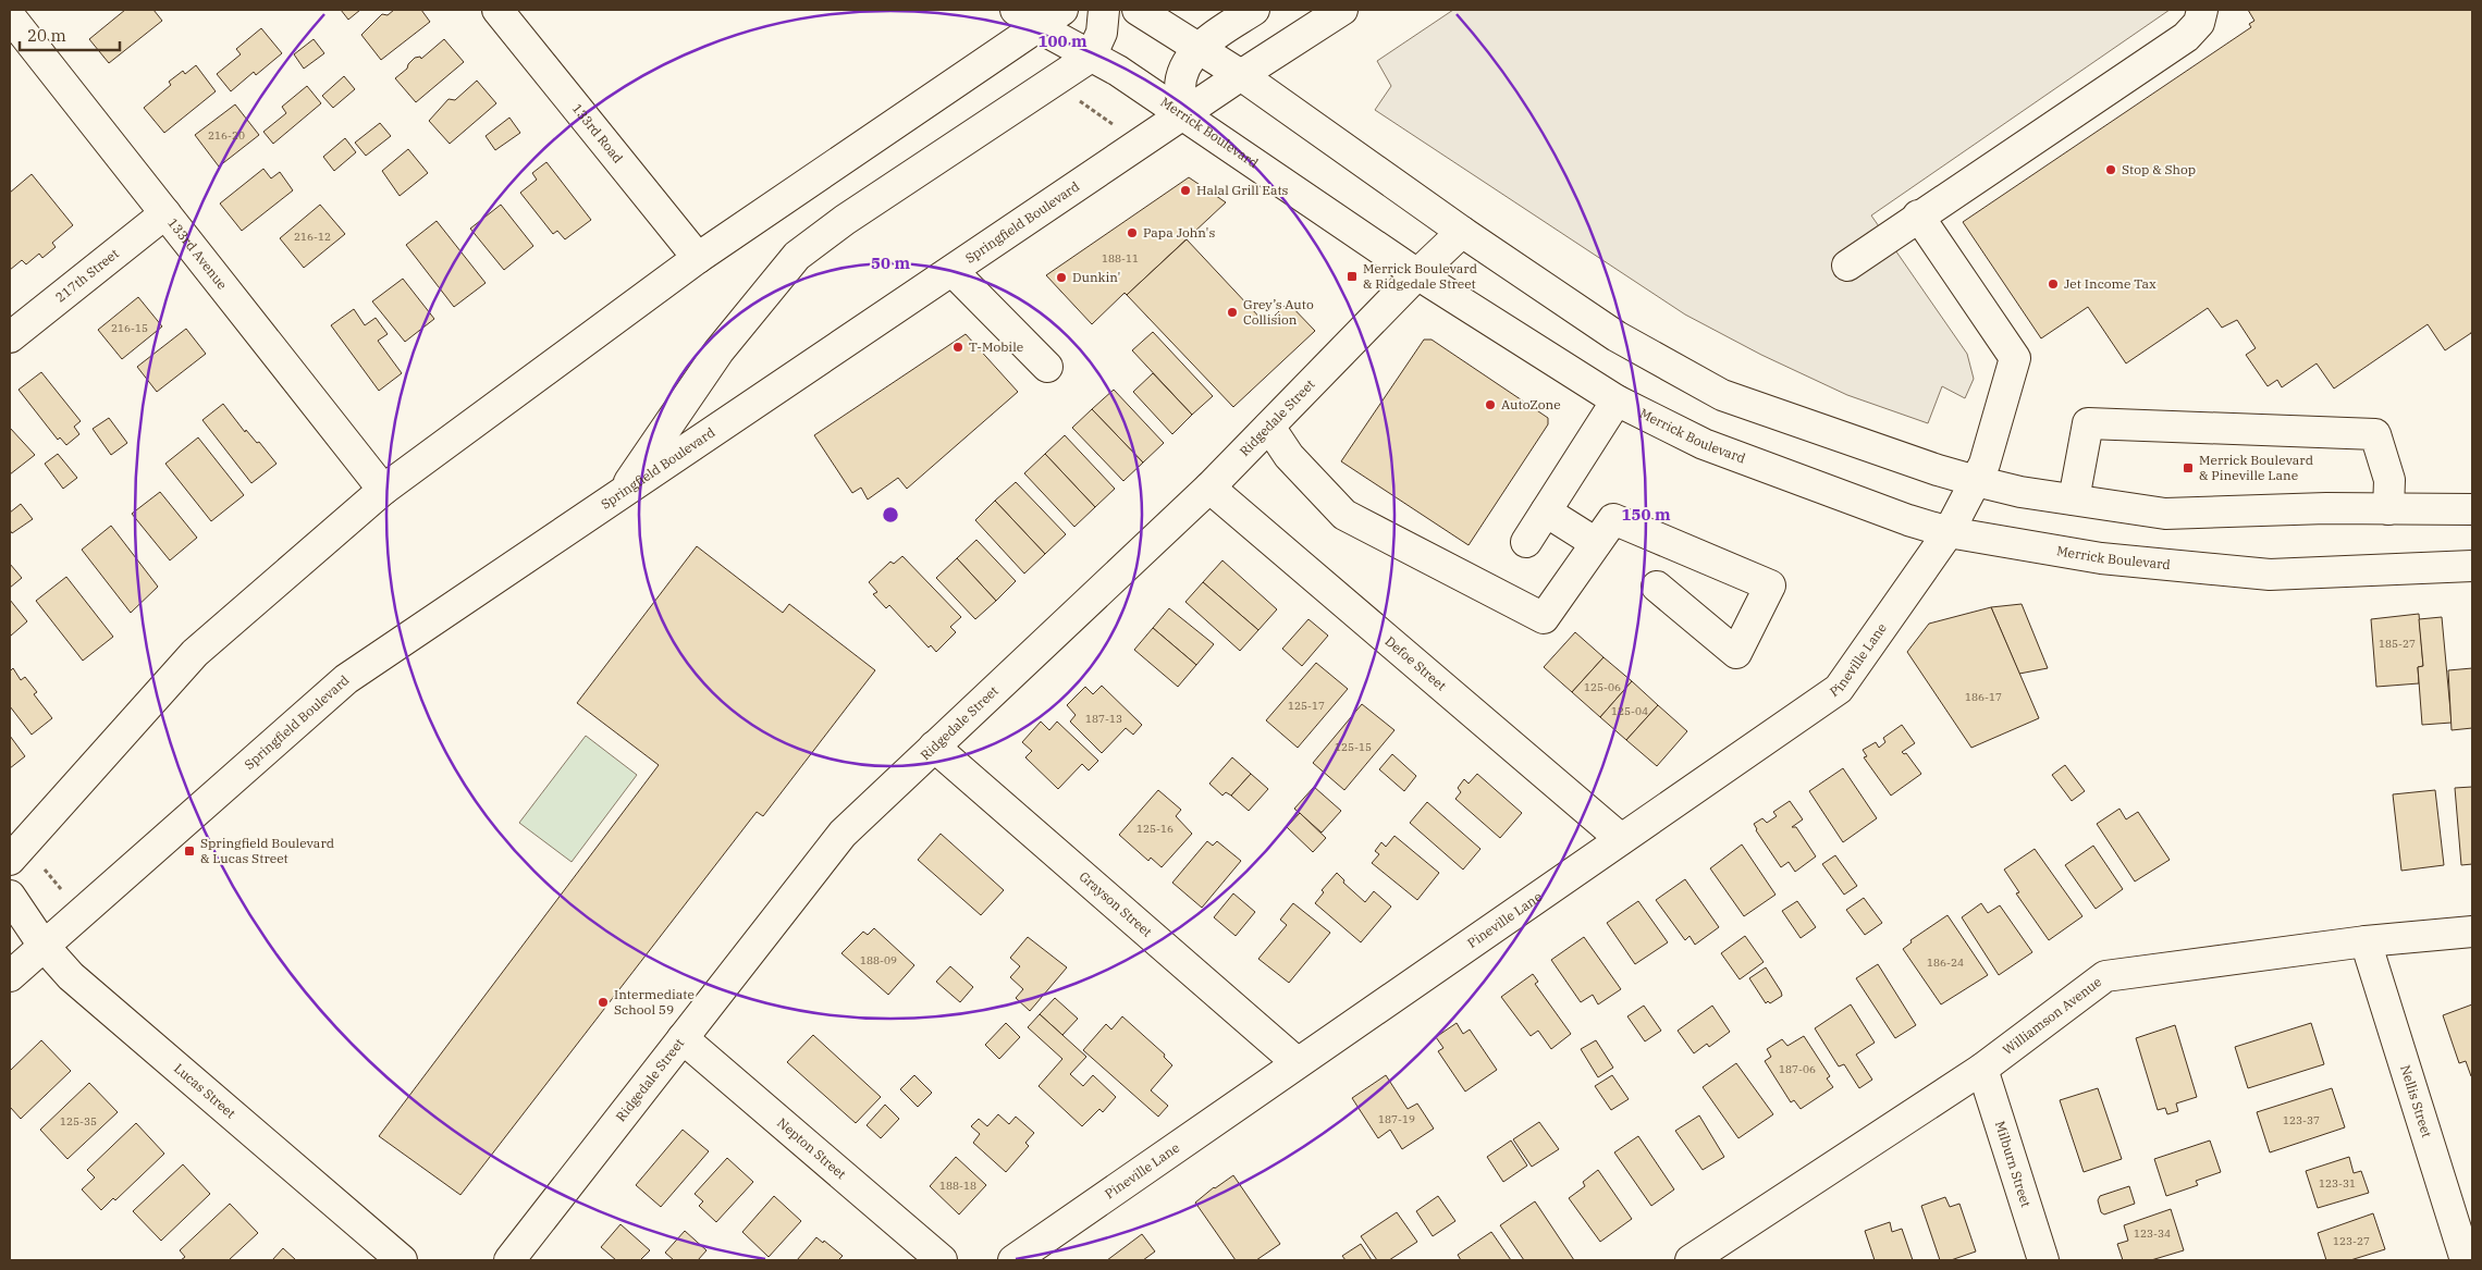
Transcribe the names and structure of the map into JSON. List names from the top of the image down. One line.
{"streets":{"street":["Merrick Boulevard","133rd Road","Springfield Boulevard","133rd Avenue","217th Street","Ridgedale Street","Pineville Lane","Defoe Street","Grayson Street","Williamson Avenue","Lucas Street","Nellis Street","Nepton Street","Milburn Street"]},"crossings":[["Merrick Boulevard","Springfield Boulevard"],["Merrick Boulevard","Ridgedale Street"],["Merrick Boulevard","Pineville Lane"],["Springfield Boulevard","Lucas Street"],["133rd Avenue","217th Street"],["Ridgedale Street","Defoe Street"],["Ridgedale Street","Grayson Street"],["Ridgedale Street","Nepton Street"],["Pineville Lane","Defoe Street"],["Pineville Lane","Grayson Street"],["Williamson Avenue","Nellis Street"],["Williamson Avenue","Milburn Street"]],"places":{"other":["Stop & Shop","Halal Grill Eats","Papa John's","Dunkin'","Jet Income Tax","Grey’s Auto Collision","T-Mobile","AutoZone","Intermediate School 59"],"transit":["Merrick Boulevard & Ridgedale Street","Merrick Boulevard & Pineville Lane","Springfield Boulevard & Lucas Street"]},"house_numbers":["216-20","216-12","188-11","216-15","185-27","125-06","186-17","125-17","125-04","187-13","125-15","125-16","188-09","186-24","187-06","187-19","123-37","125-35","123-31","188-18","123-34","123-27"],"scale_bar":"20 m","rings":["100 m","50 m","150 m"]}
